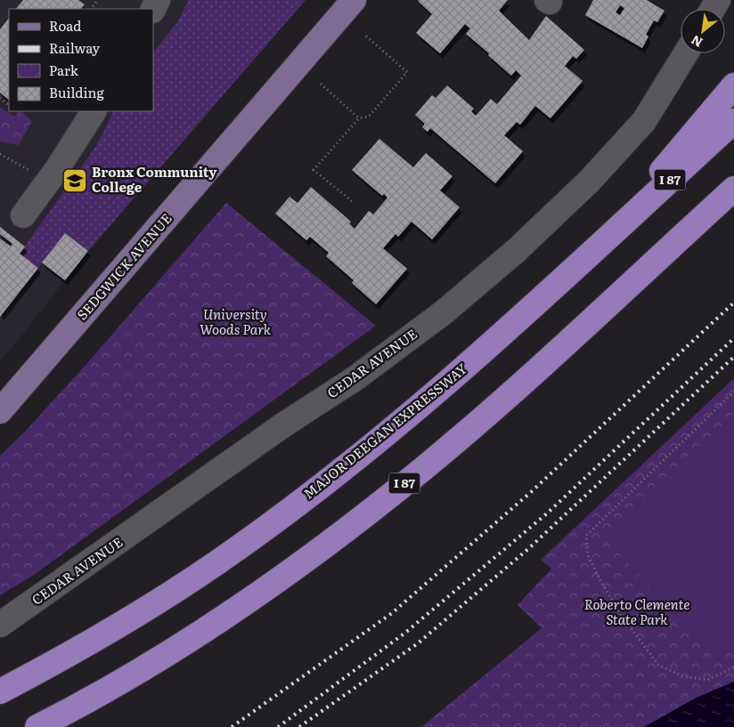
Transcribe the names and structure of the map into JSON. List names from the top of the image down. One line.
{"streets":{"highway":["I 87","MAJOR DEEGAN EXPRESSWAY"],"main road":["SEDGWICK AVENUE"],"street":["CEDAR AVENUE"]},"parks":["University Woods Park","Roberto Clemente State Park"],"places":{"school or university":["Bronx Community College"]},"legend":["Road","Railway","Park","Building"],"north":"bottom left"}
